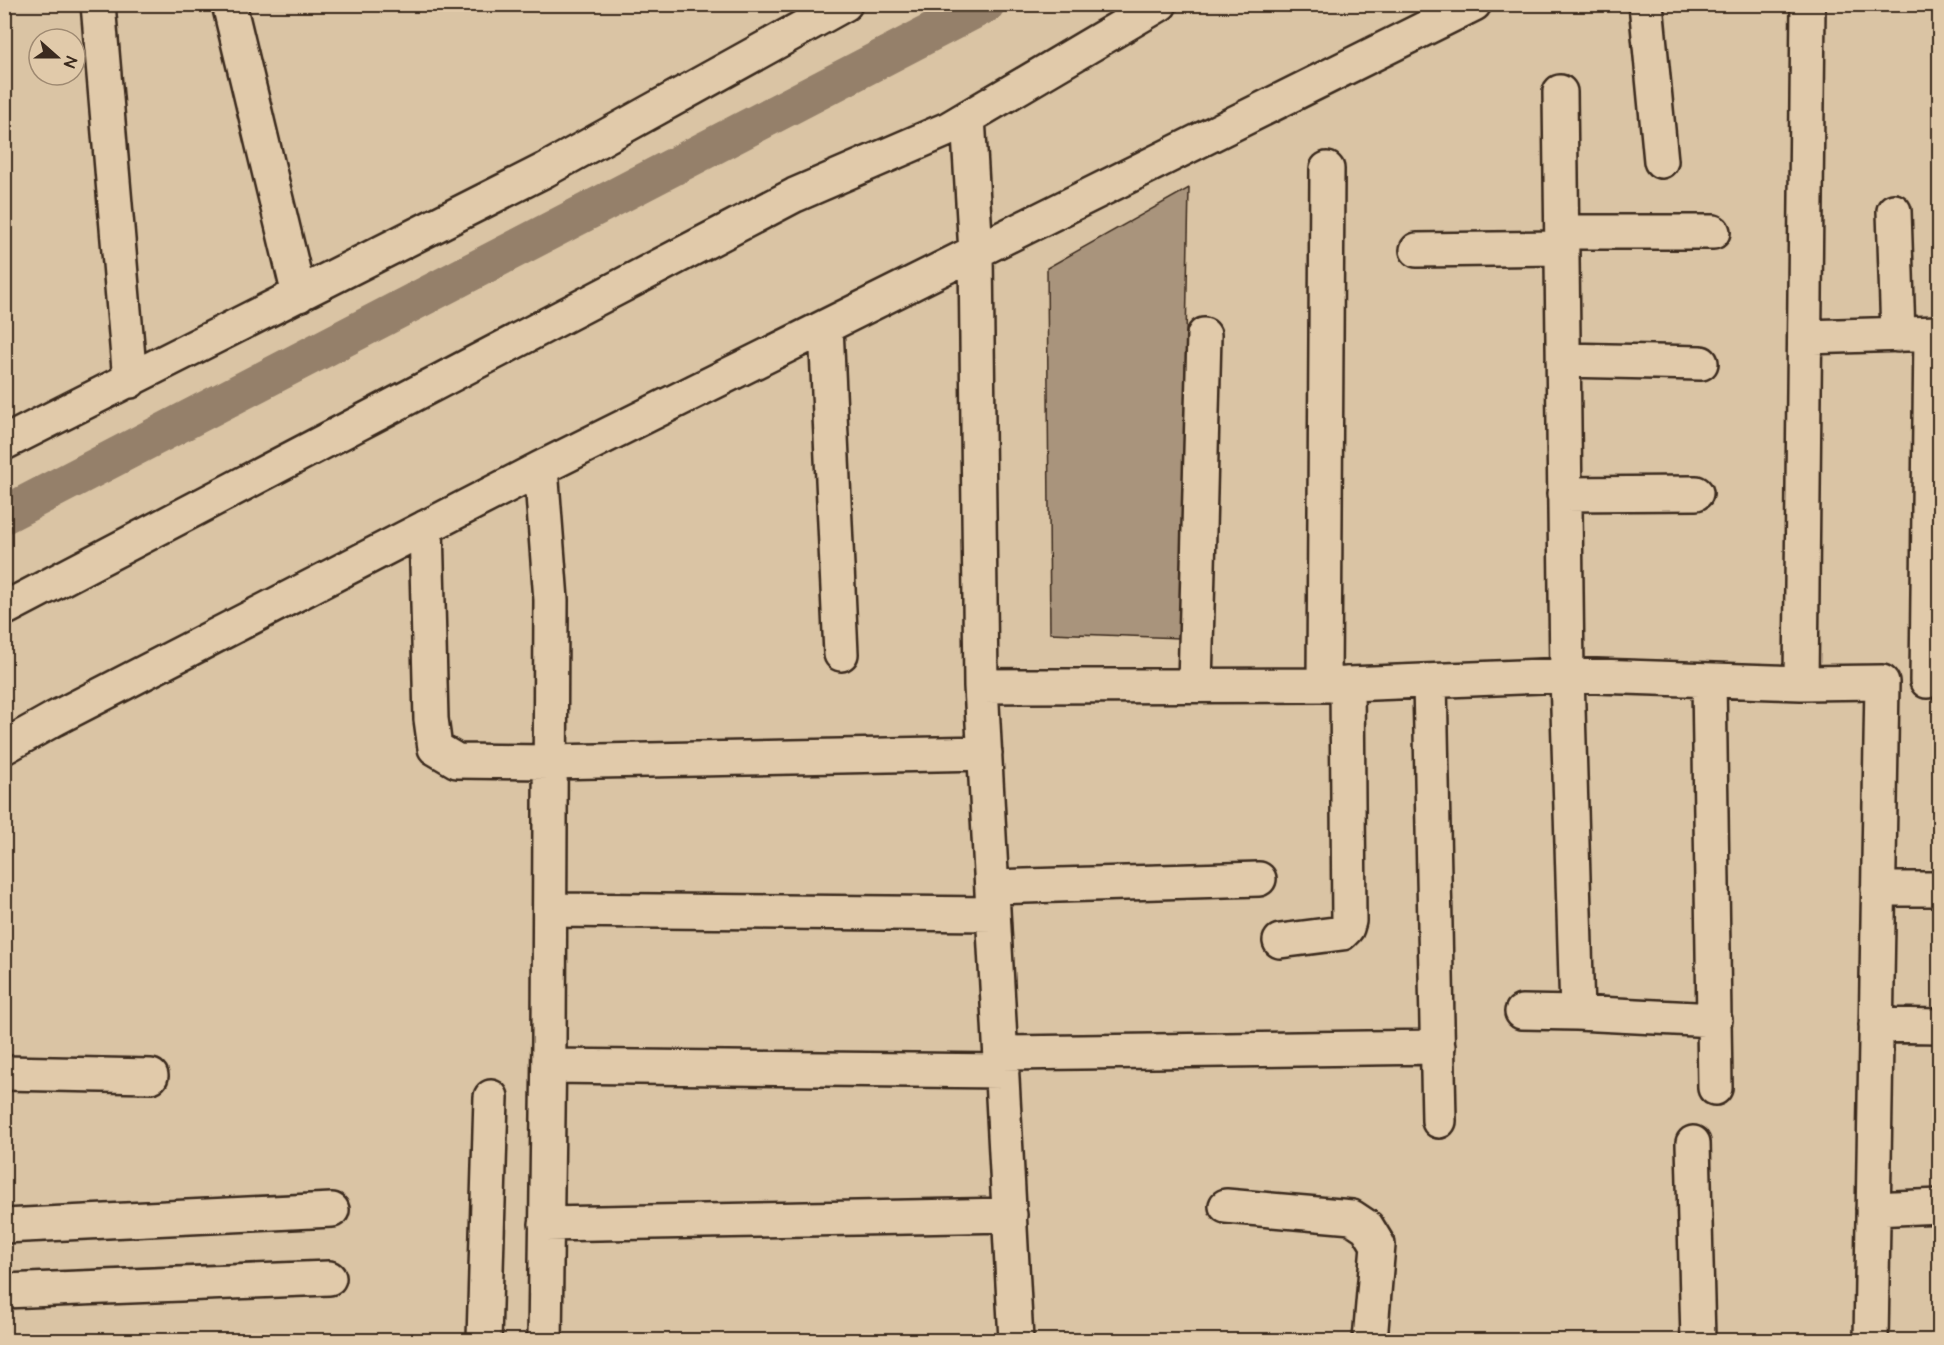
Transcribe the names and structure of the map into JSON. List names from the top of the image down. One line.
{"north":"right"}
